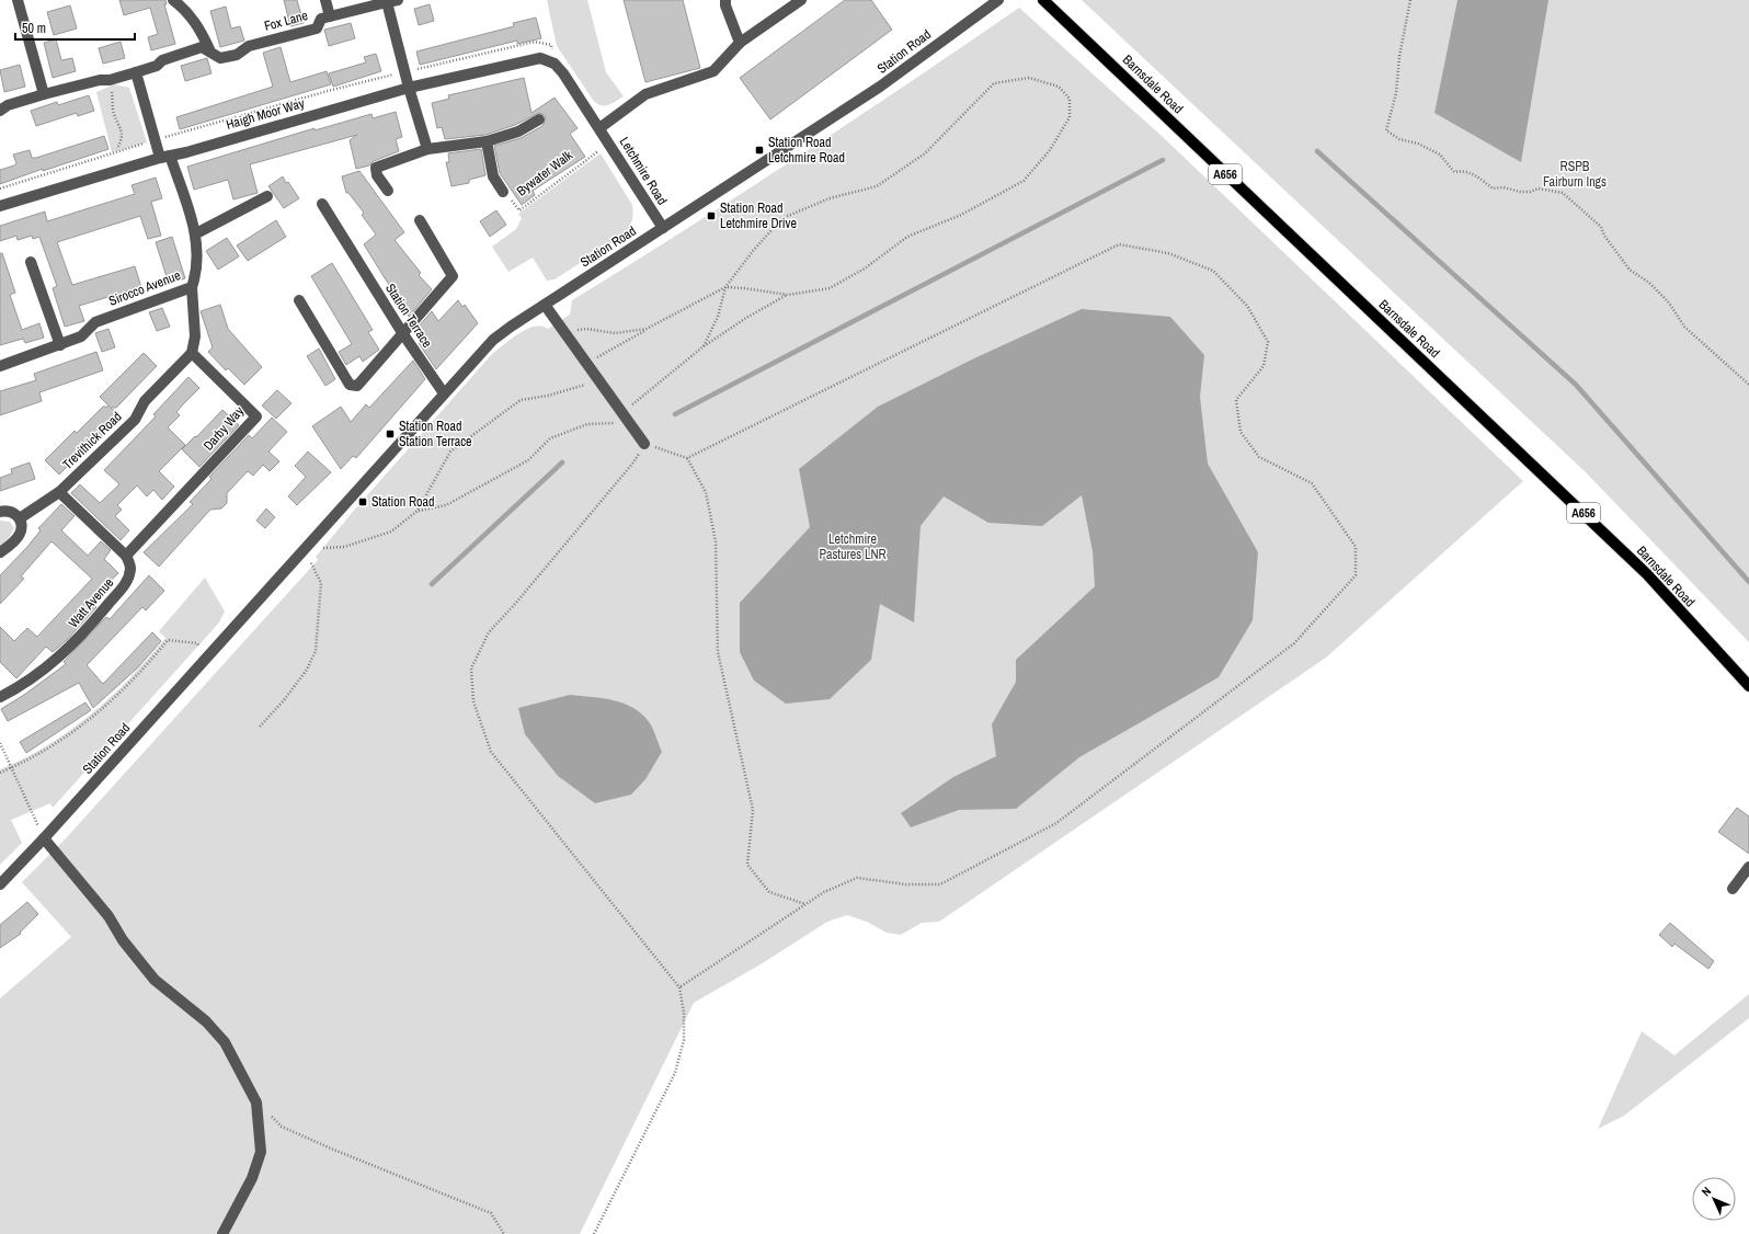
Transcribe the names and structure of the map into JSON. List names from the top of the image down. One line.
{"streets":{"main road":["Barnsdale Road","A656"],"street":["Fox Lane","Station Road","Haigh Moor Way","Letchmire Road","Bywater Walk","Sirocco Avenue","Station Terrace","Darby Way","Trevithick Road","Watt Avenue"]},"crossings":[["Fox Lane","Haigh Moor Way"],["Station Road","Letchmire Road"],["Station Road","Station Terrace"],["Haigh Moor Way","Letchmire Road"],["Haigh Moor Way","Sirocco Avenue"],["Letchmire Road","Bywater Walk"],["Darby Way","Trevithick Road"],["Darby Way","Watt Avenue"]],"parks":["RSPB Fairburn Ings","Letchmire Pastures LNR"],"places":{"transit":["Station Road Letchmire Road","Station Road Letchmire Drive","Station Road Station Terrace","Station Road"]},"scale_bar":"50 m","north":"top left"}
